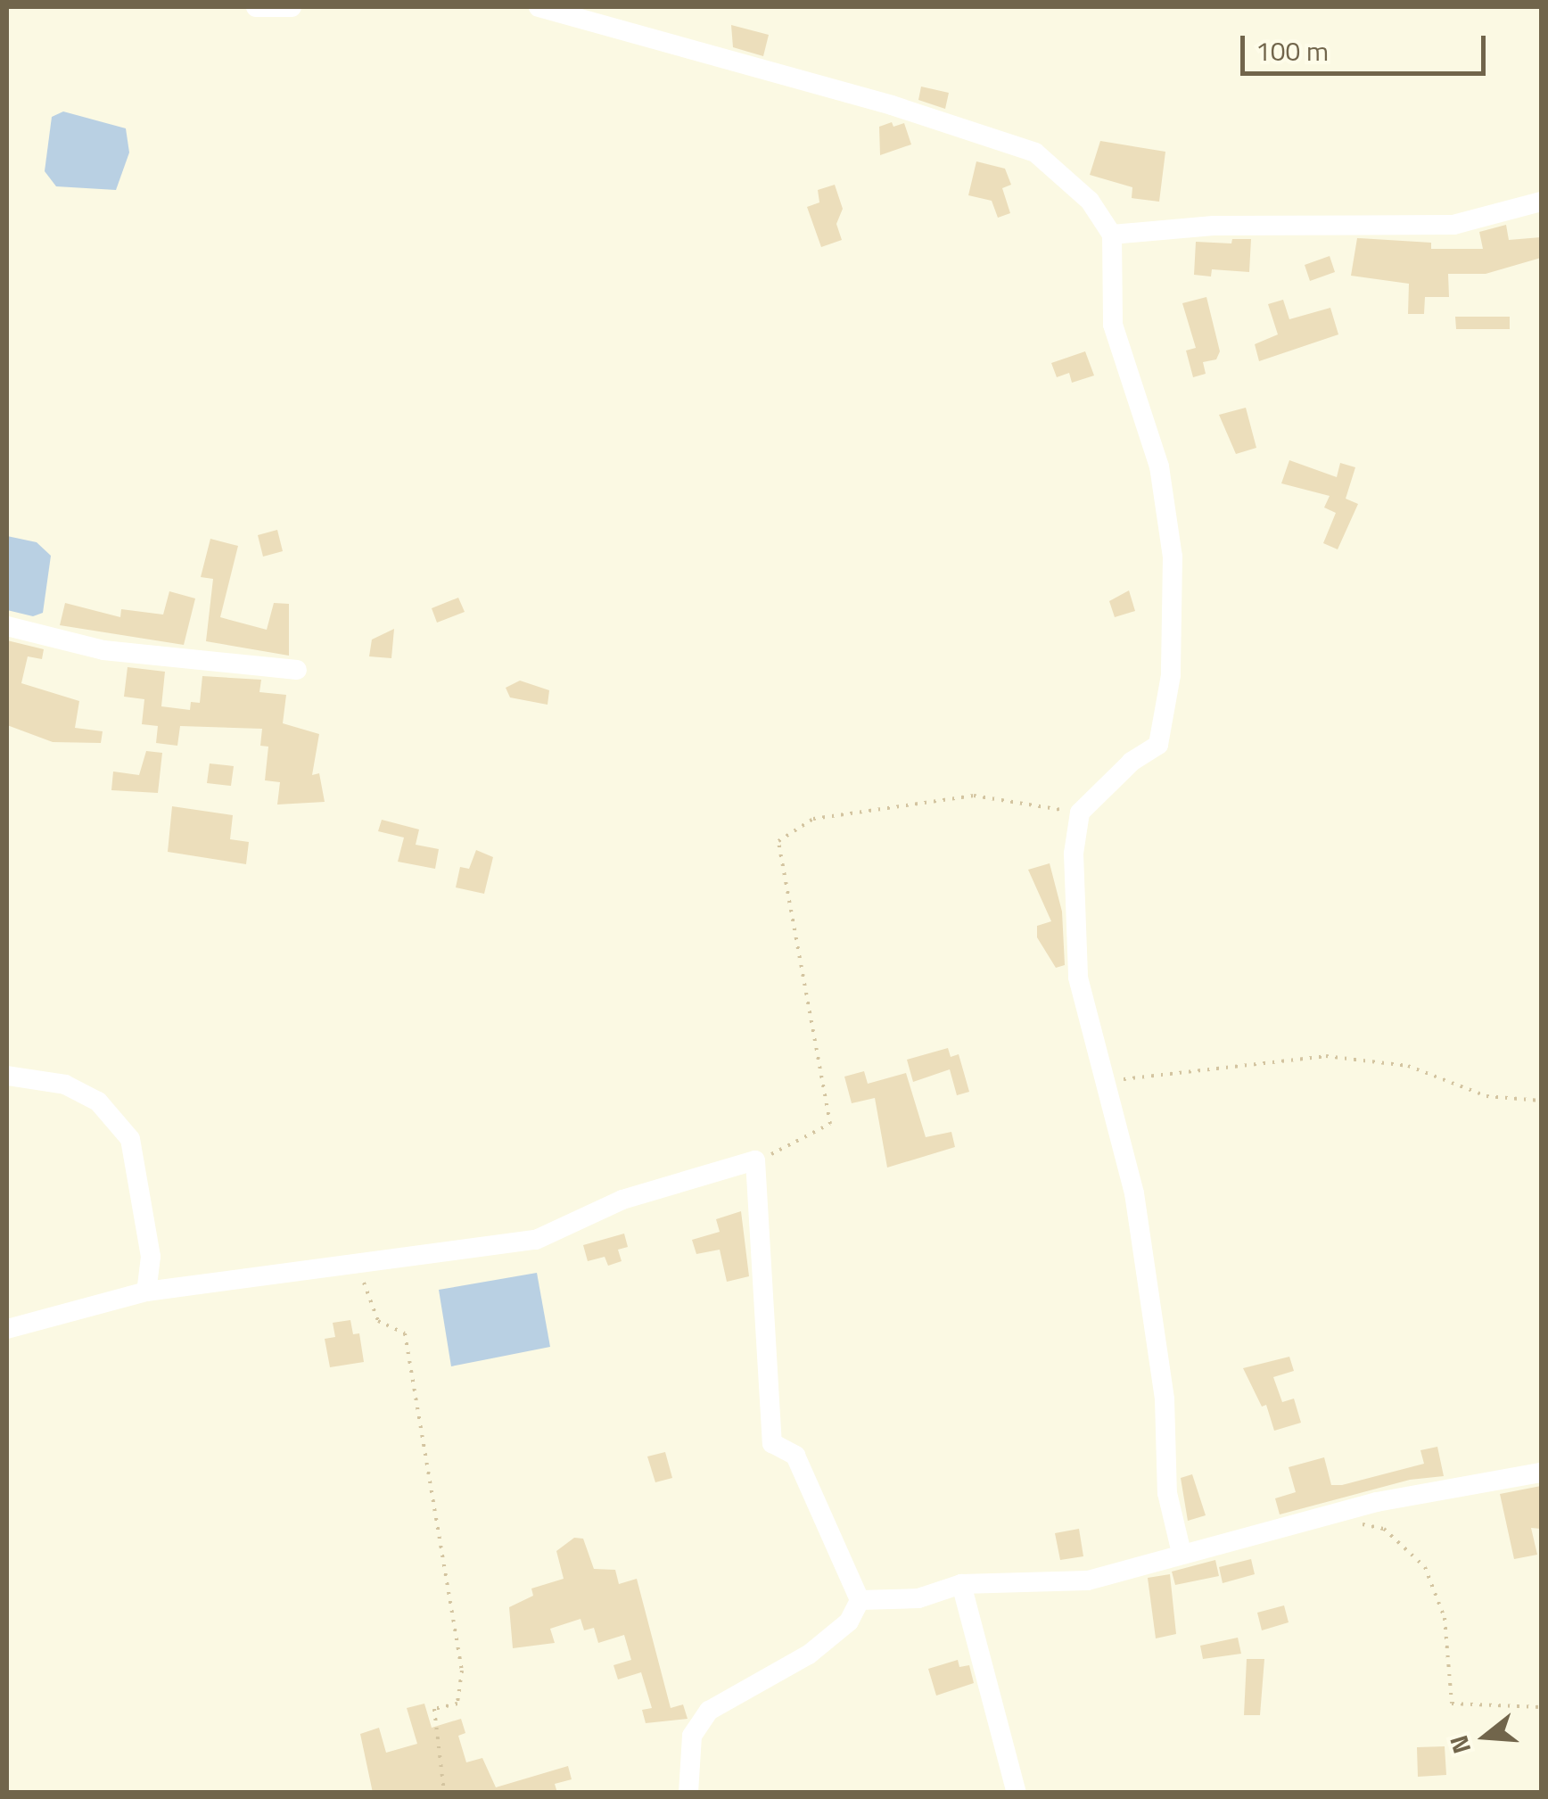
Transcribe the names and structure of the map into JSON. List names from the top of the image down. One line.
{"scale_bar":"100 m","north":"left"}
